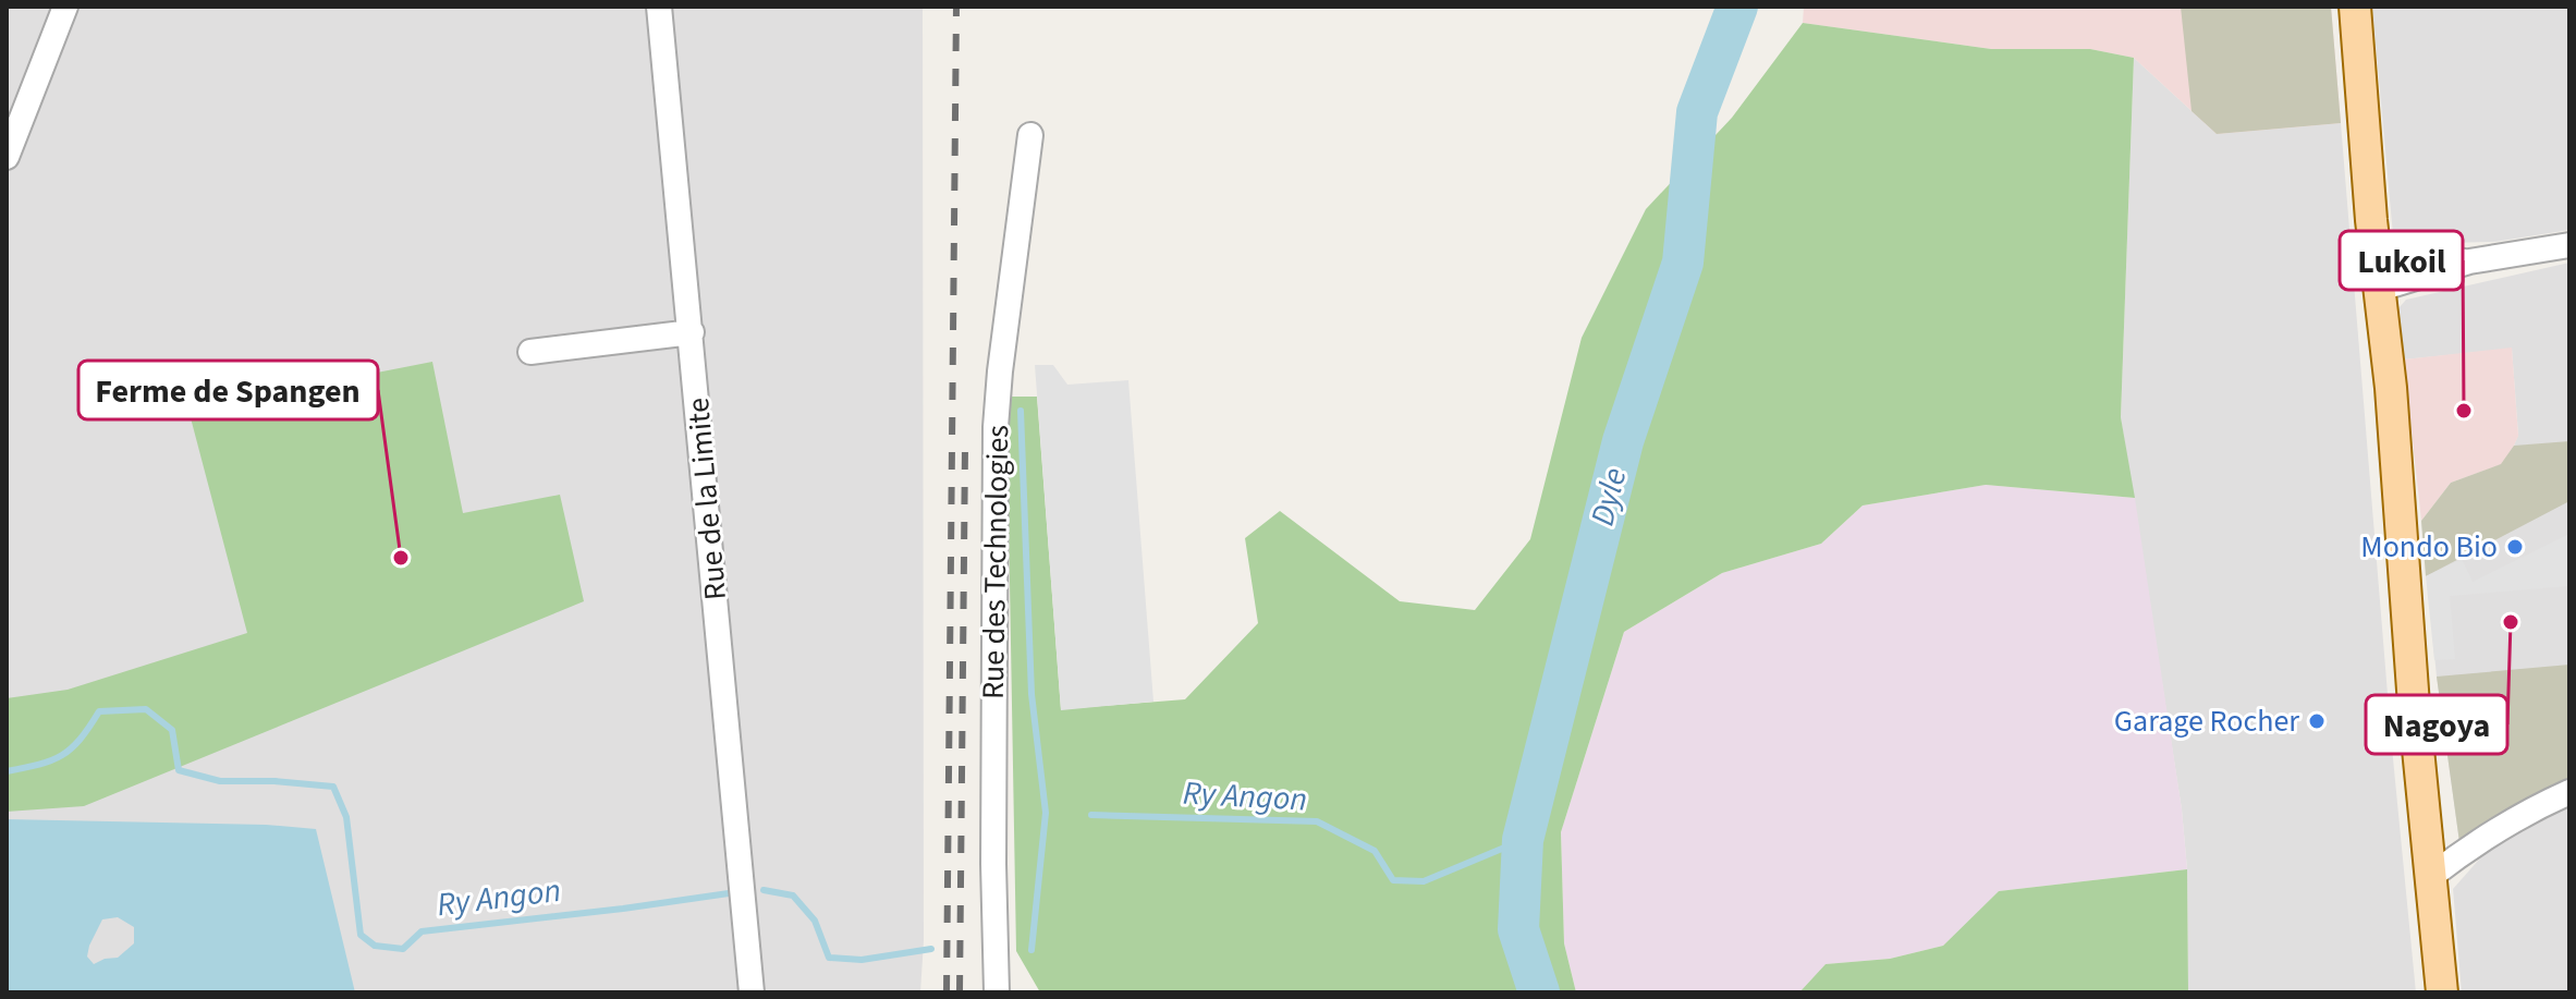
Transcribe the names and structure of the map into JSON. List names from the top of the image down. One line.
{"streets":{"street":["Rue de la Limite","Rue des Technologies"]},"water":["Dyle","Ry Angon"],"places":["Lukoil","Mondo Bio","Ferme de Spangen","Nagoya","Garage Rocher"]}
